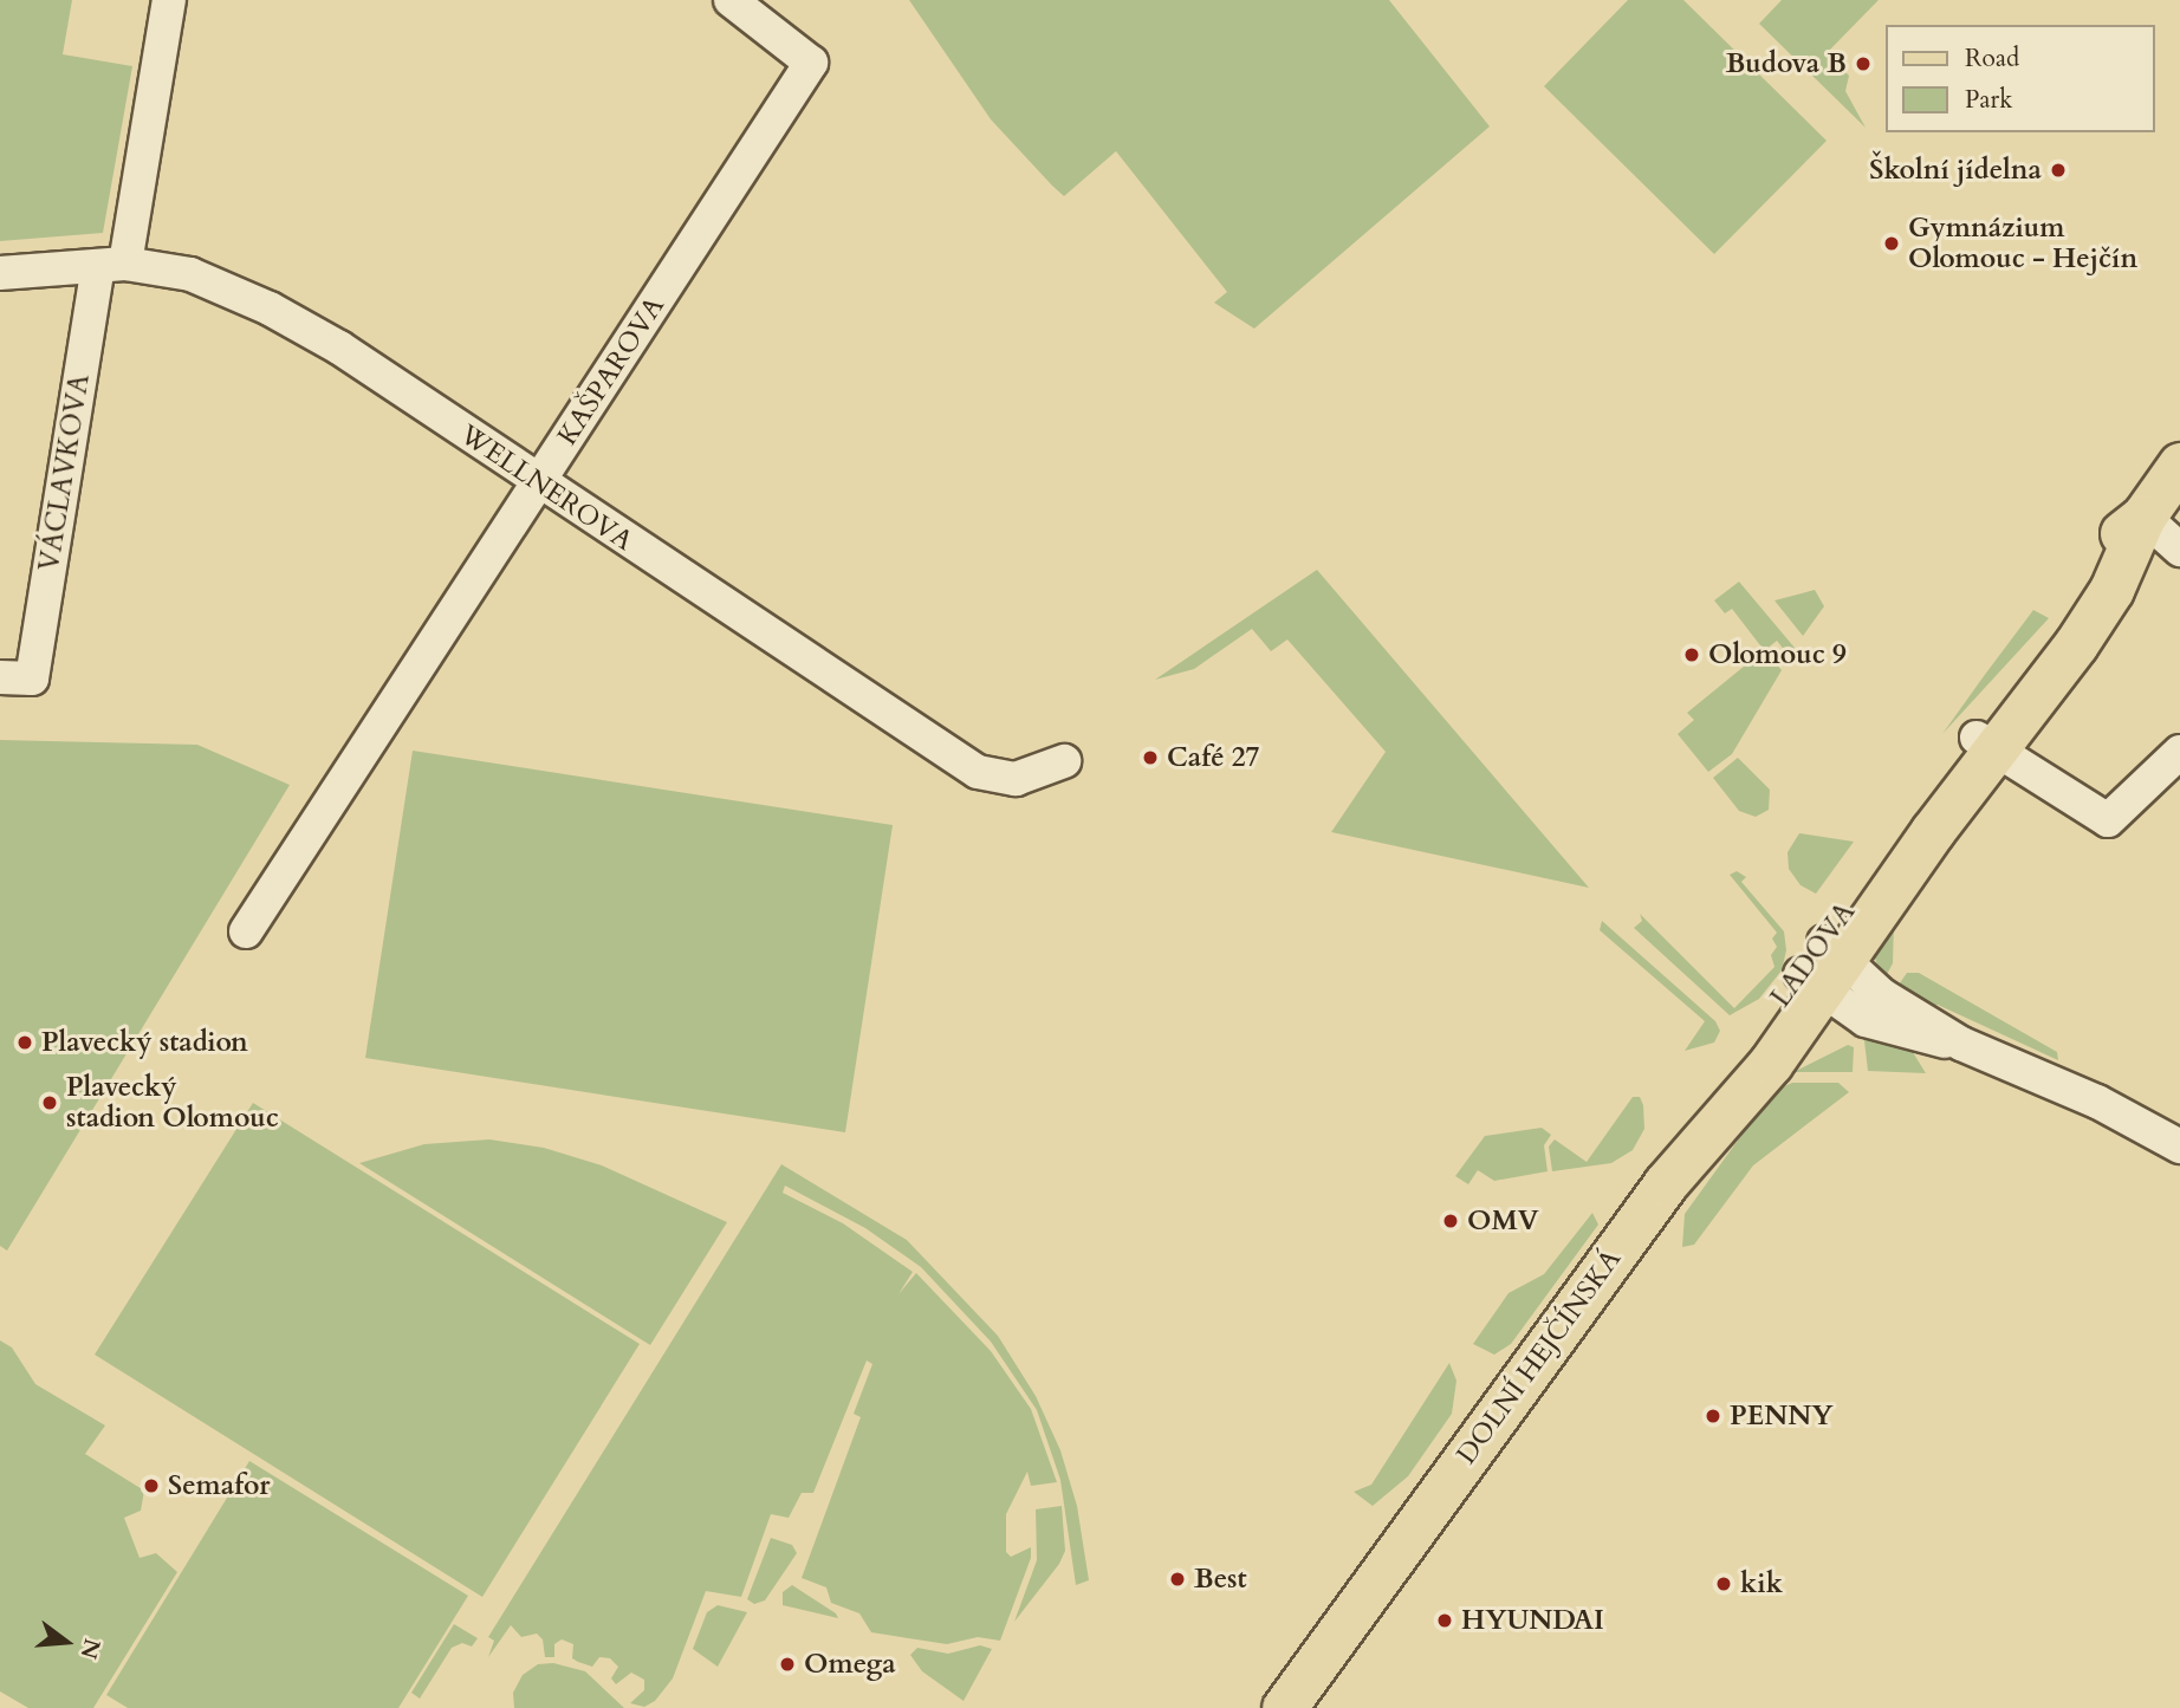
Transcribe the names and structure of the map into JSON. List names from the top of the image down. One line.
{"streets":{"main road":["LADOVA","DOLNÍ HEJČÍNSKÁ"],"street":["KAŠPAROVA","VÁCLAVKOVA","WELLNEROVA"]},"crossings":[["KAŠPAROVA","WELLNEROVA"],["VÁCLAVKOVA","WELLNEROVA"],["LADOVA","DOLNÍ HEJČÍNSKÁ"]],"places":["Budova B","Školní jídelna","Gymnázium Olomouc - Hejčín","Olomouc 9","Café 27","Plavecký stadion","Plavecký stadion Olomouc","OMV","PENNY","Semafor","Best","kik","HYUNDAI","Omega"],"legend":["Road","Park"],"north":"right"}
